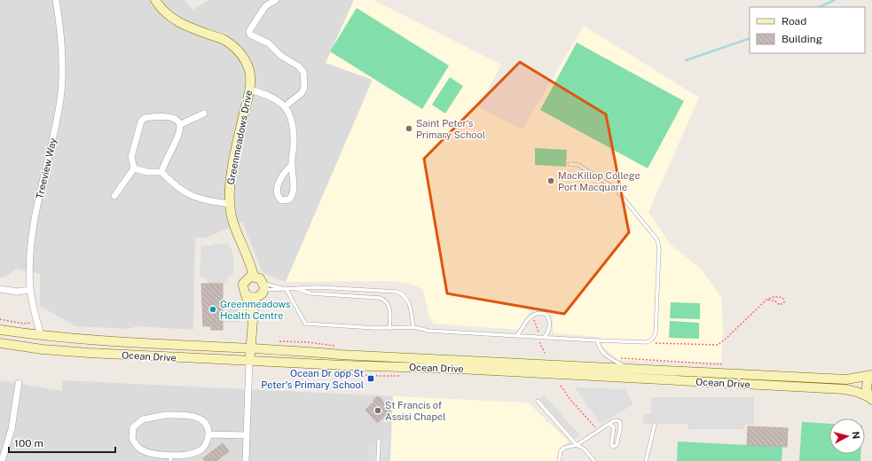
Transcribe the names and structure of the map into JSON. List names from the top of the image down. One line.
{"streets":{"main road":["Greenmeadows Drive","Ocean Drive"],"street":["Treeview Way"]},"crossings":[["Greenmeadows Drive","Ocean Drive"],["Treeview Way","Ocean Drive"]],"places":{"other":["Saint Peter's Primary School","MacKillop College Port Macquarie","Greenmeadows Health Centre","St Francis of Assisi Chapel"],"transit":["Ocean Dr opp St Peter's Primary School"]},"legend":["Road","Building"],"scale_bar":"100 m","north":"right"}
